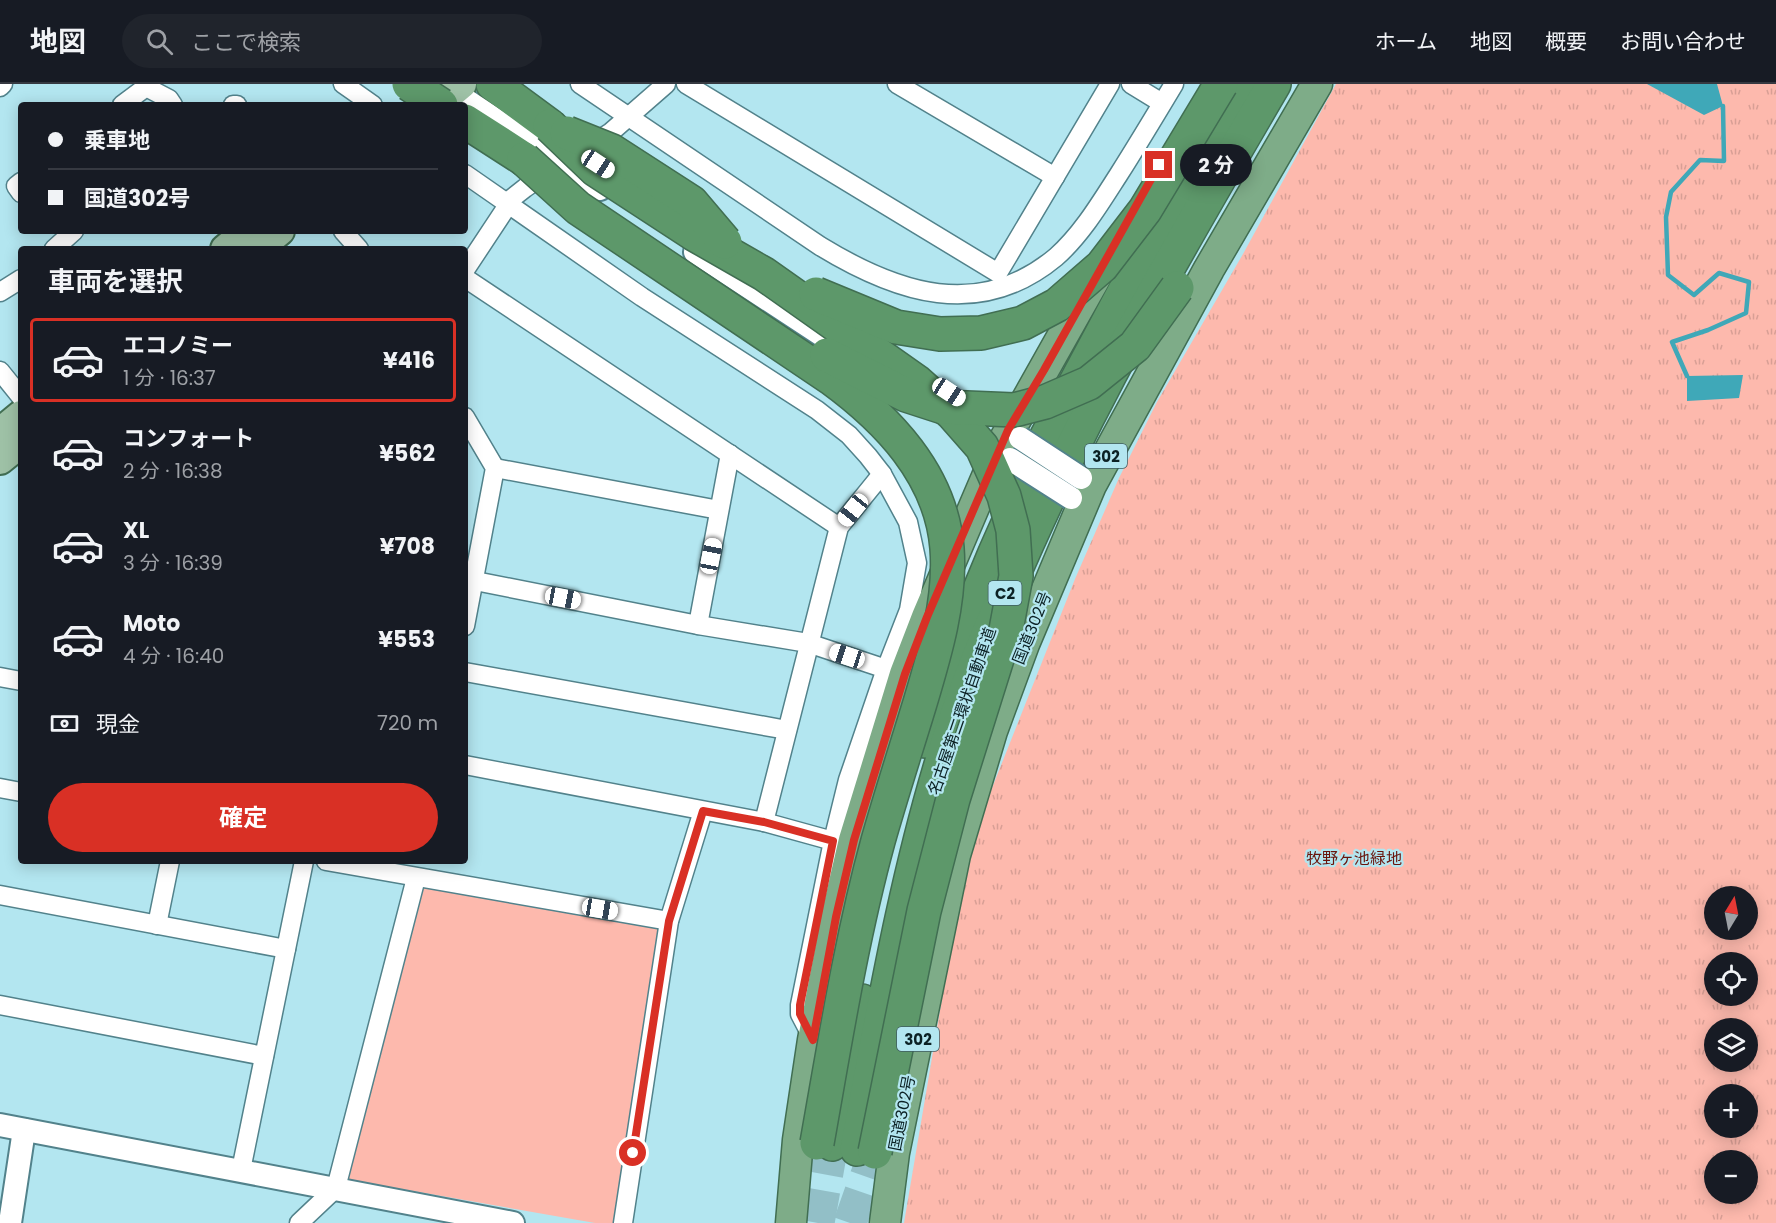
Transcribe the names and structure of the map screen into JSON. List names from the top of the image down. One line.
{"streets":{"highway":["302","C2","国道302号","名古屋第二環状自動車道"]},"parks":["牧野ヶ池緑地"],"north":"top","page":{"header":"地図","search":"ここで検索","nav":["ホーム","地図","概要","お問い合わせ"],"banner":["乗車地","国道302号"],"bubble":"2 分","heading":"車両を選択","list":[{"name":"エコノミー","note":"1 分 · 16:37","value":"¥416"},{"name":"コンフォート","note":"2 分 · 16:38","value":"¥562"},{"name":"XL","note":"3 分 · 16:39","value":"¥708"},{"name":"Moto","note":"4 分 · 16:40","value":"¥553"}],"pay":["現金","720 m"],"buttons":"確定","map_buttons":["+","−"]}}
